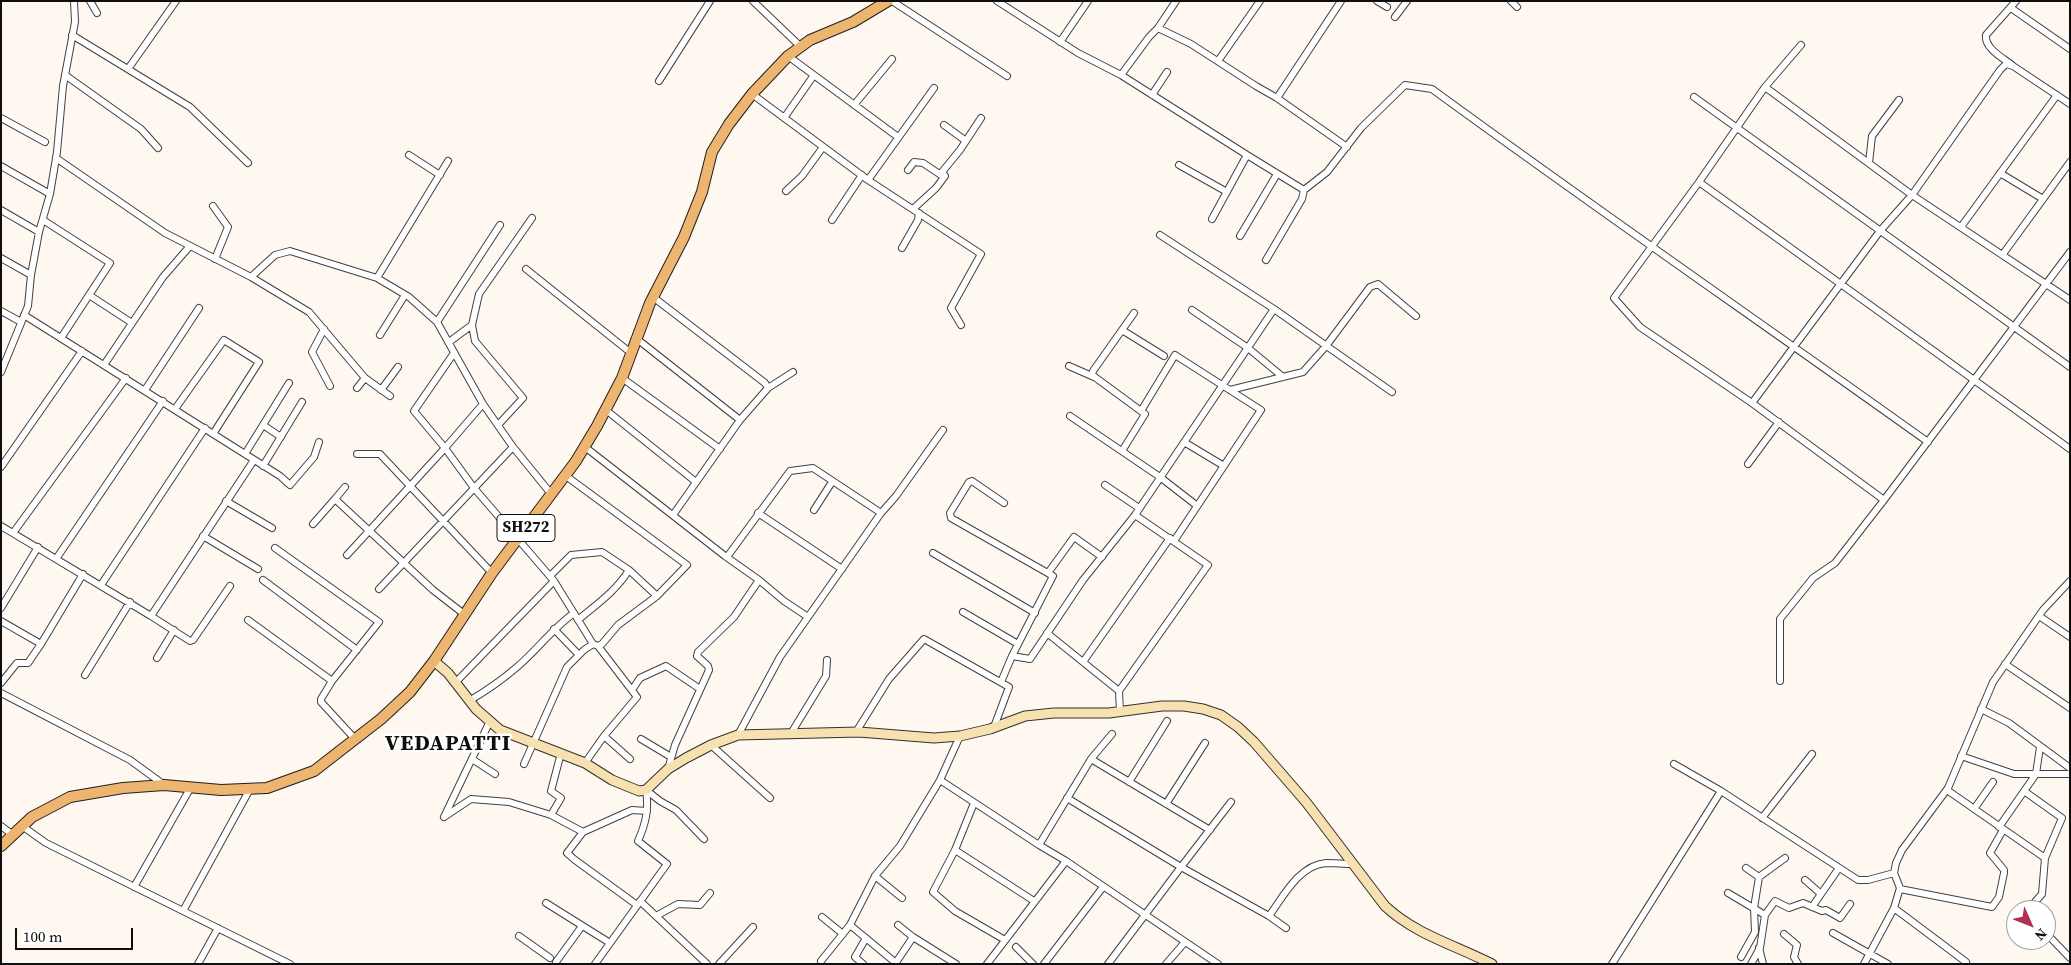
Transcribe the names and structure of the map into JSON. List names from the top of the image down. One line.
{"streets":{"main road":["SH272"]},"districts":["VEDAPATTI"],"scale_bar":"100 m","north":"bottom right"}
